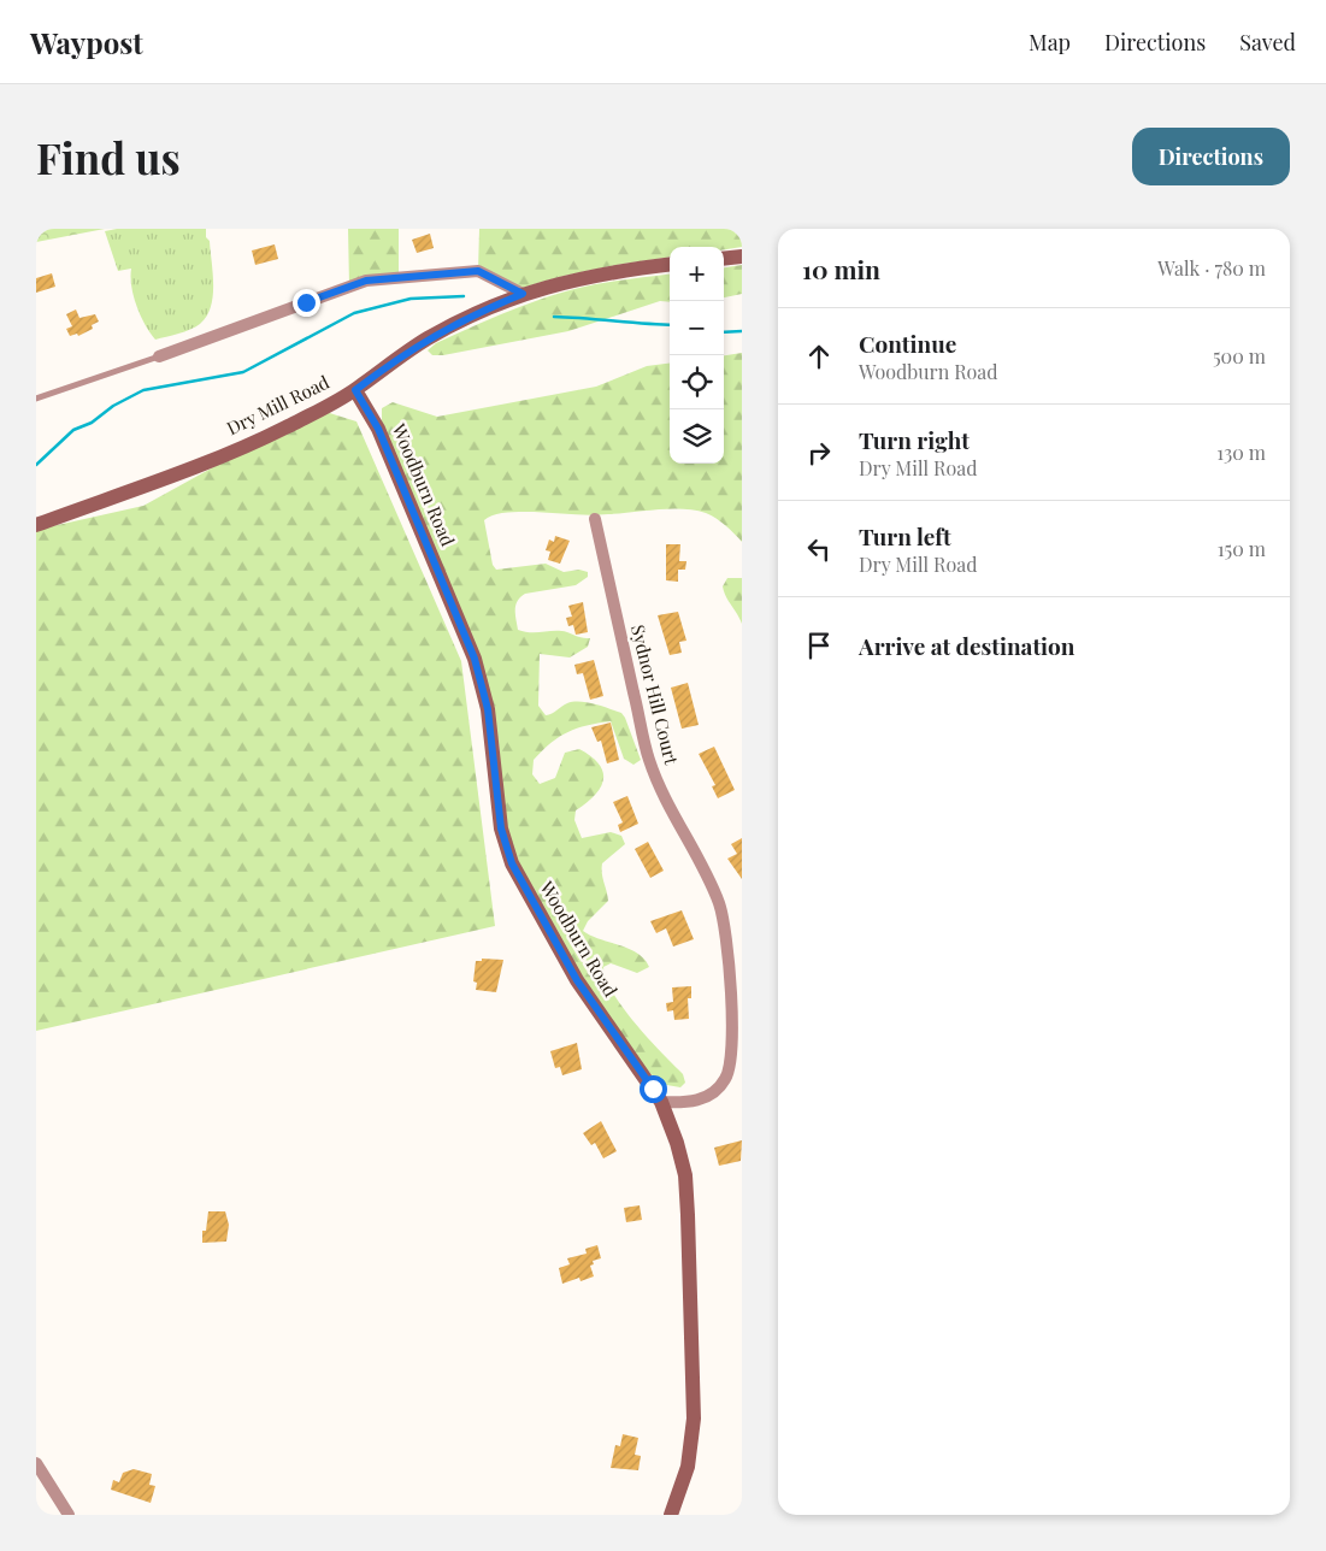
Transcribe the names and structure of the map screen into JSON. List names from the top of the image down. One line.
{"streets":{"street":["Dry Mill Road","Woodburn Road","Sydnor Hill Court"]},"crossings":[["Dry Mill Road","Woodburn Road"],["Woodburn Road","Sydnor Hill Court"]],"page":{"header":"Waypost","nav":["Map","Directions","Saved"],"buttons":"Directions","title":"Find us","heading":["10 min","Walk · 780 m"],"map_buttons":["+","−"],"list":[["Continue","Woodburn Road","500 m"],["Turn right","Dry Mill Road","130 m"],["Turn left","Dry Mill Road","150 m"],"Arrive at destination"]}}
